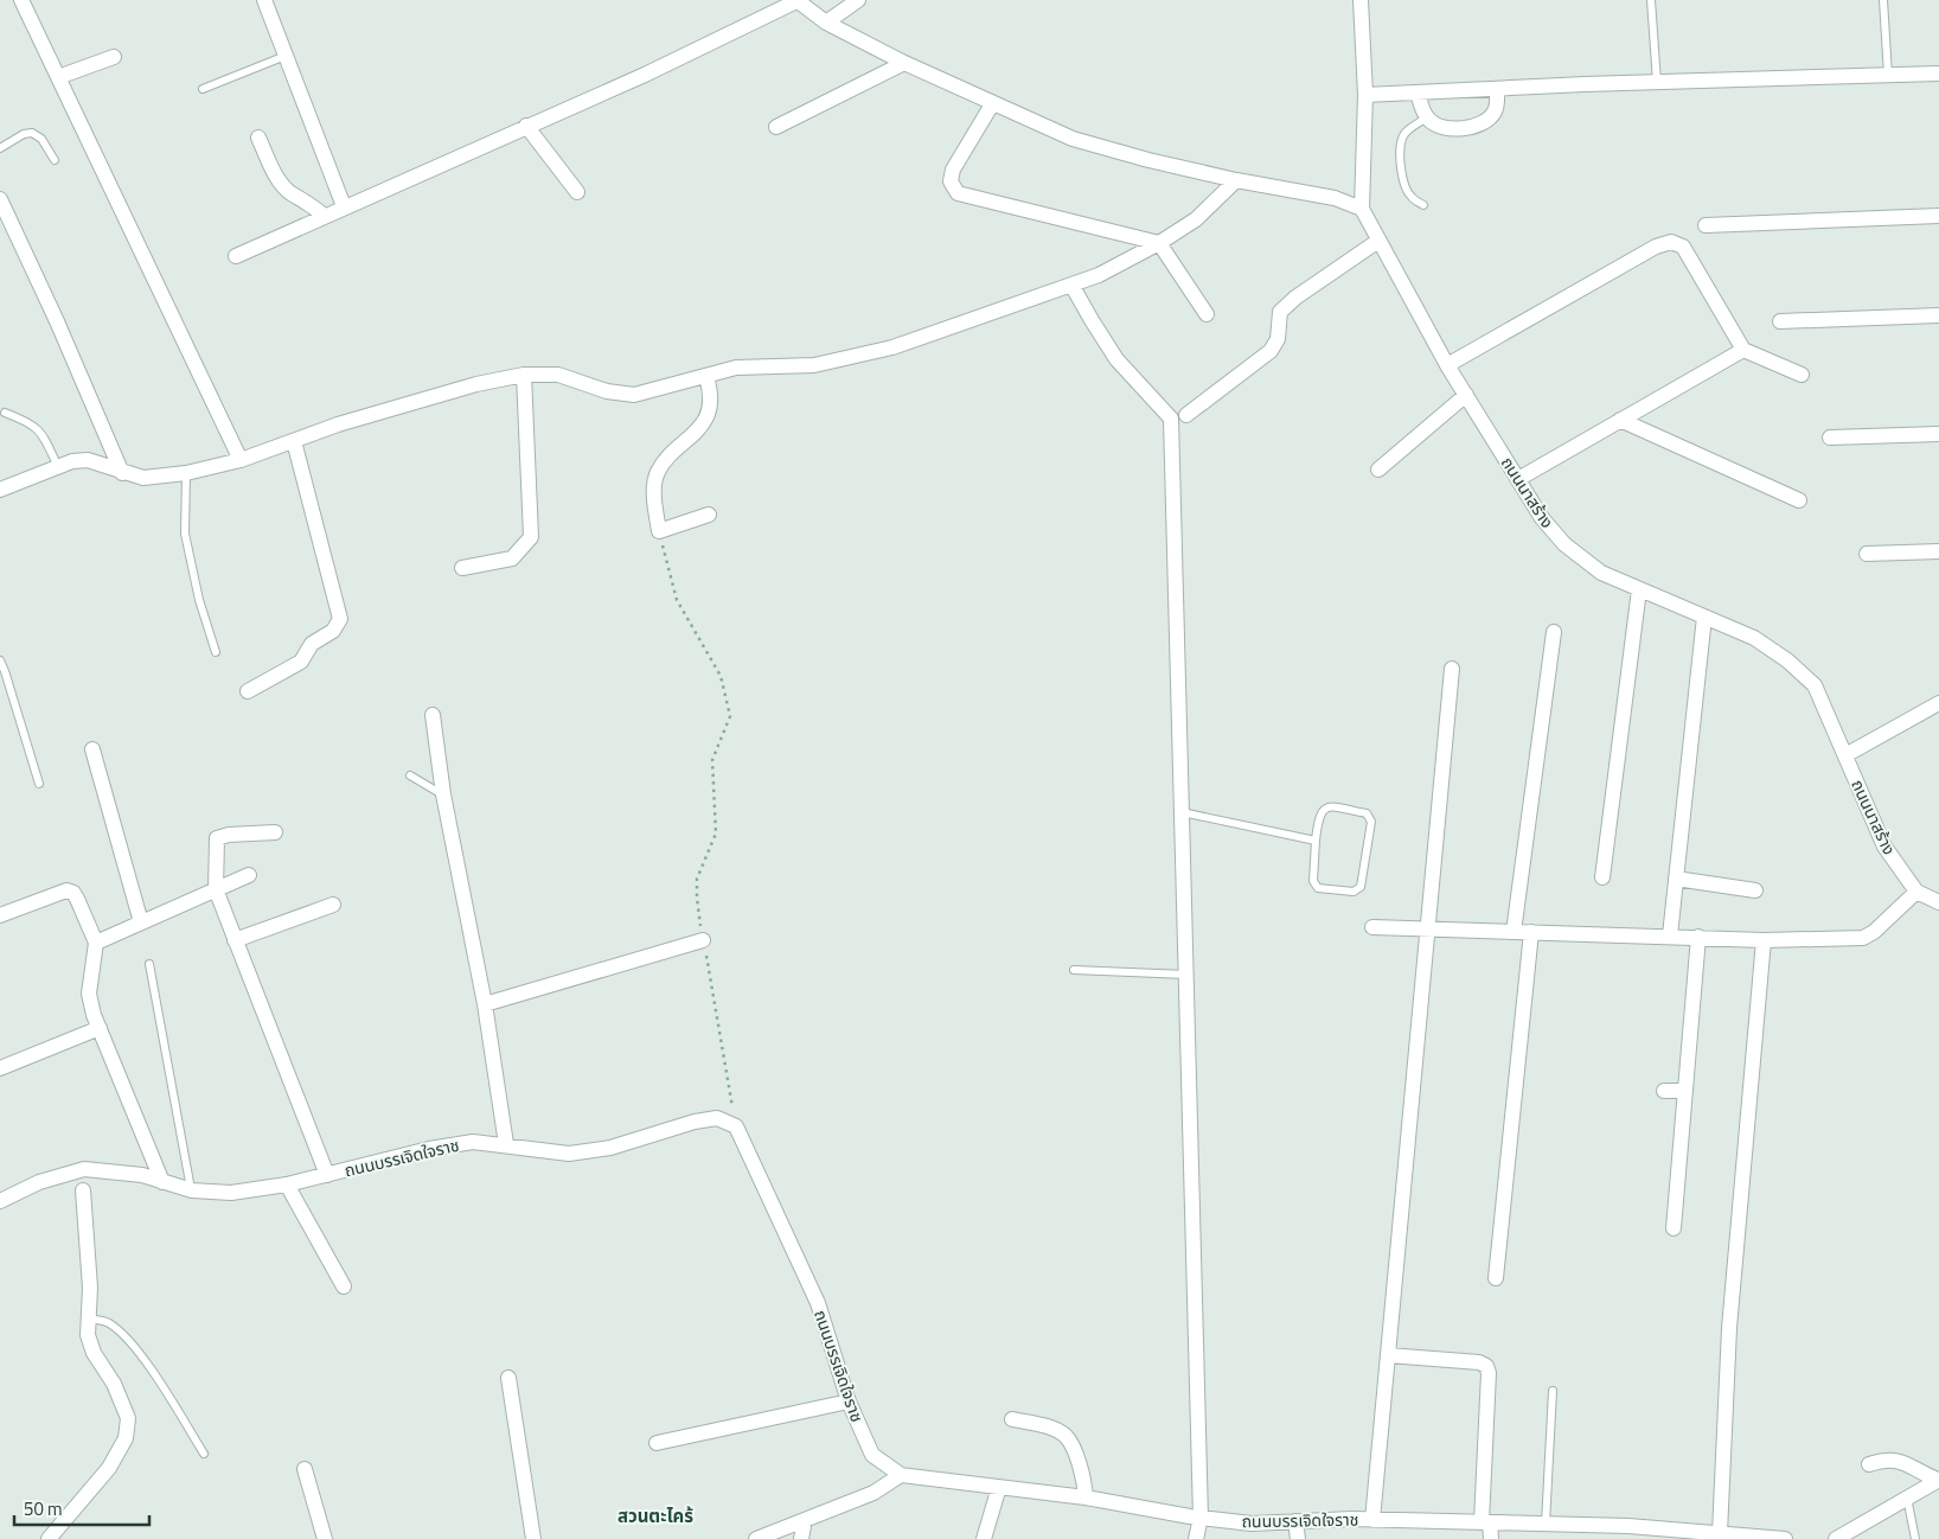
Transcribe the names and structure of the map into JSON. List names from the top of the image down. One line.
{"streets":{"street":["ถนนนาสร้าง","ถนนบรรเจิดใจราช"]},"districts":["สวนตะไคร้"],"scale_bar":"50 m"}
